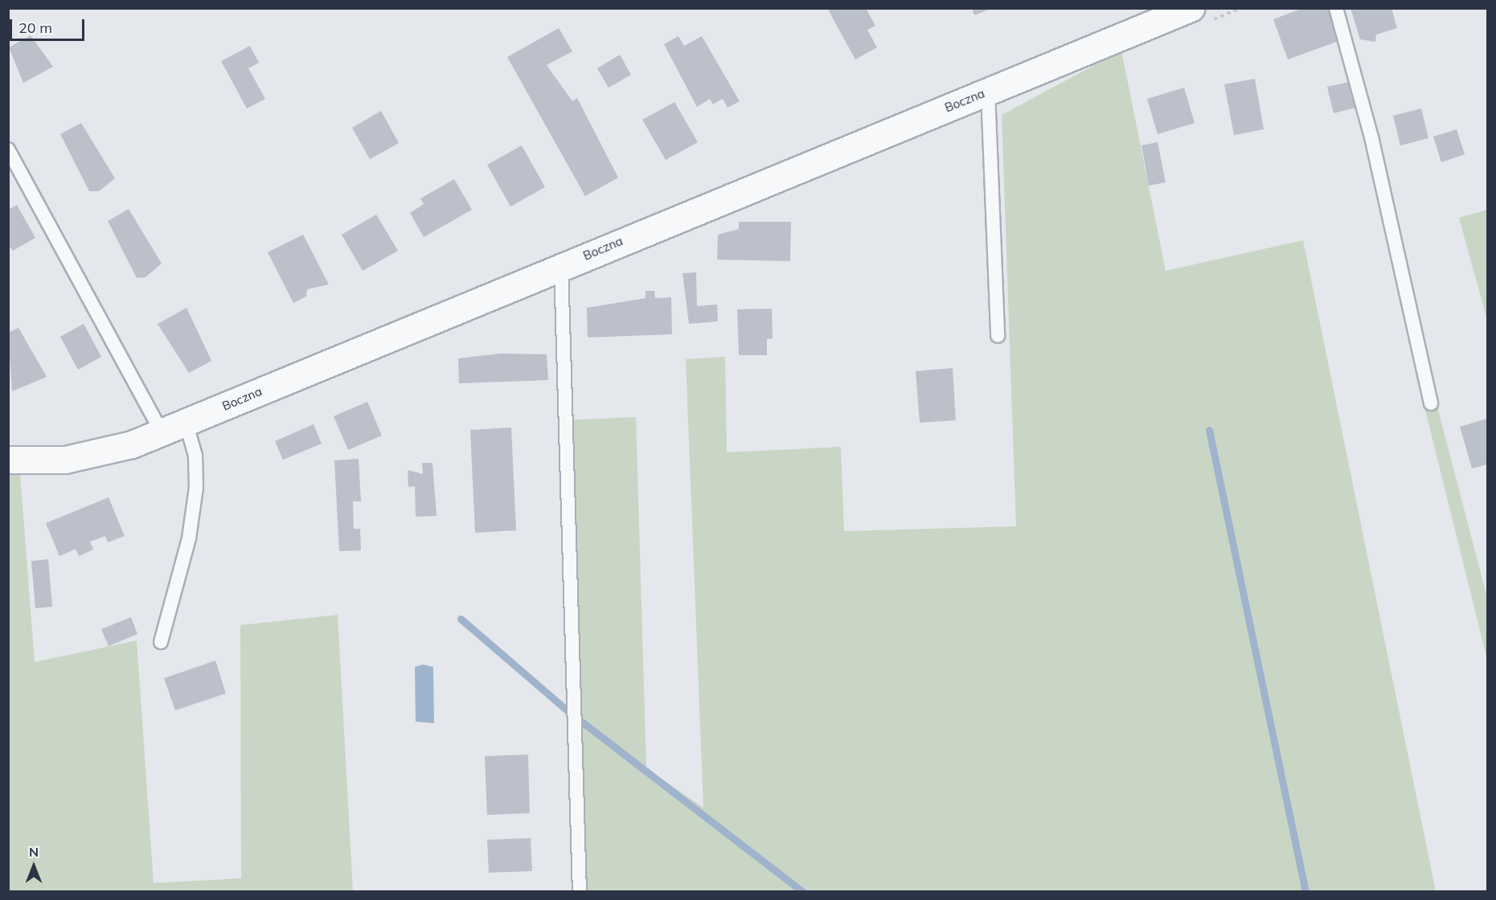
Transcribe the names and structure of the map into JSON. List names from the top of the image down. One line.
{"streets":{"street":["Boczna"]},"scale_bar":"20 m","north":"top"}
